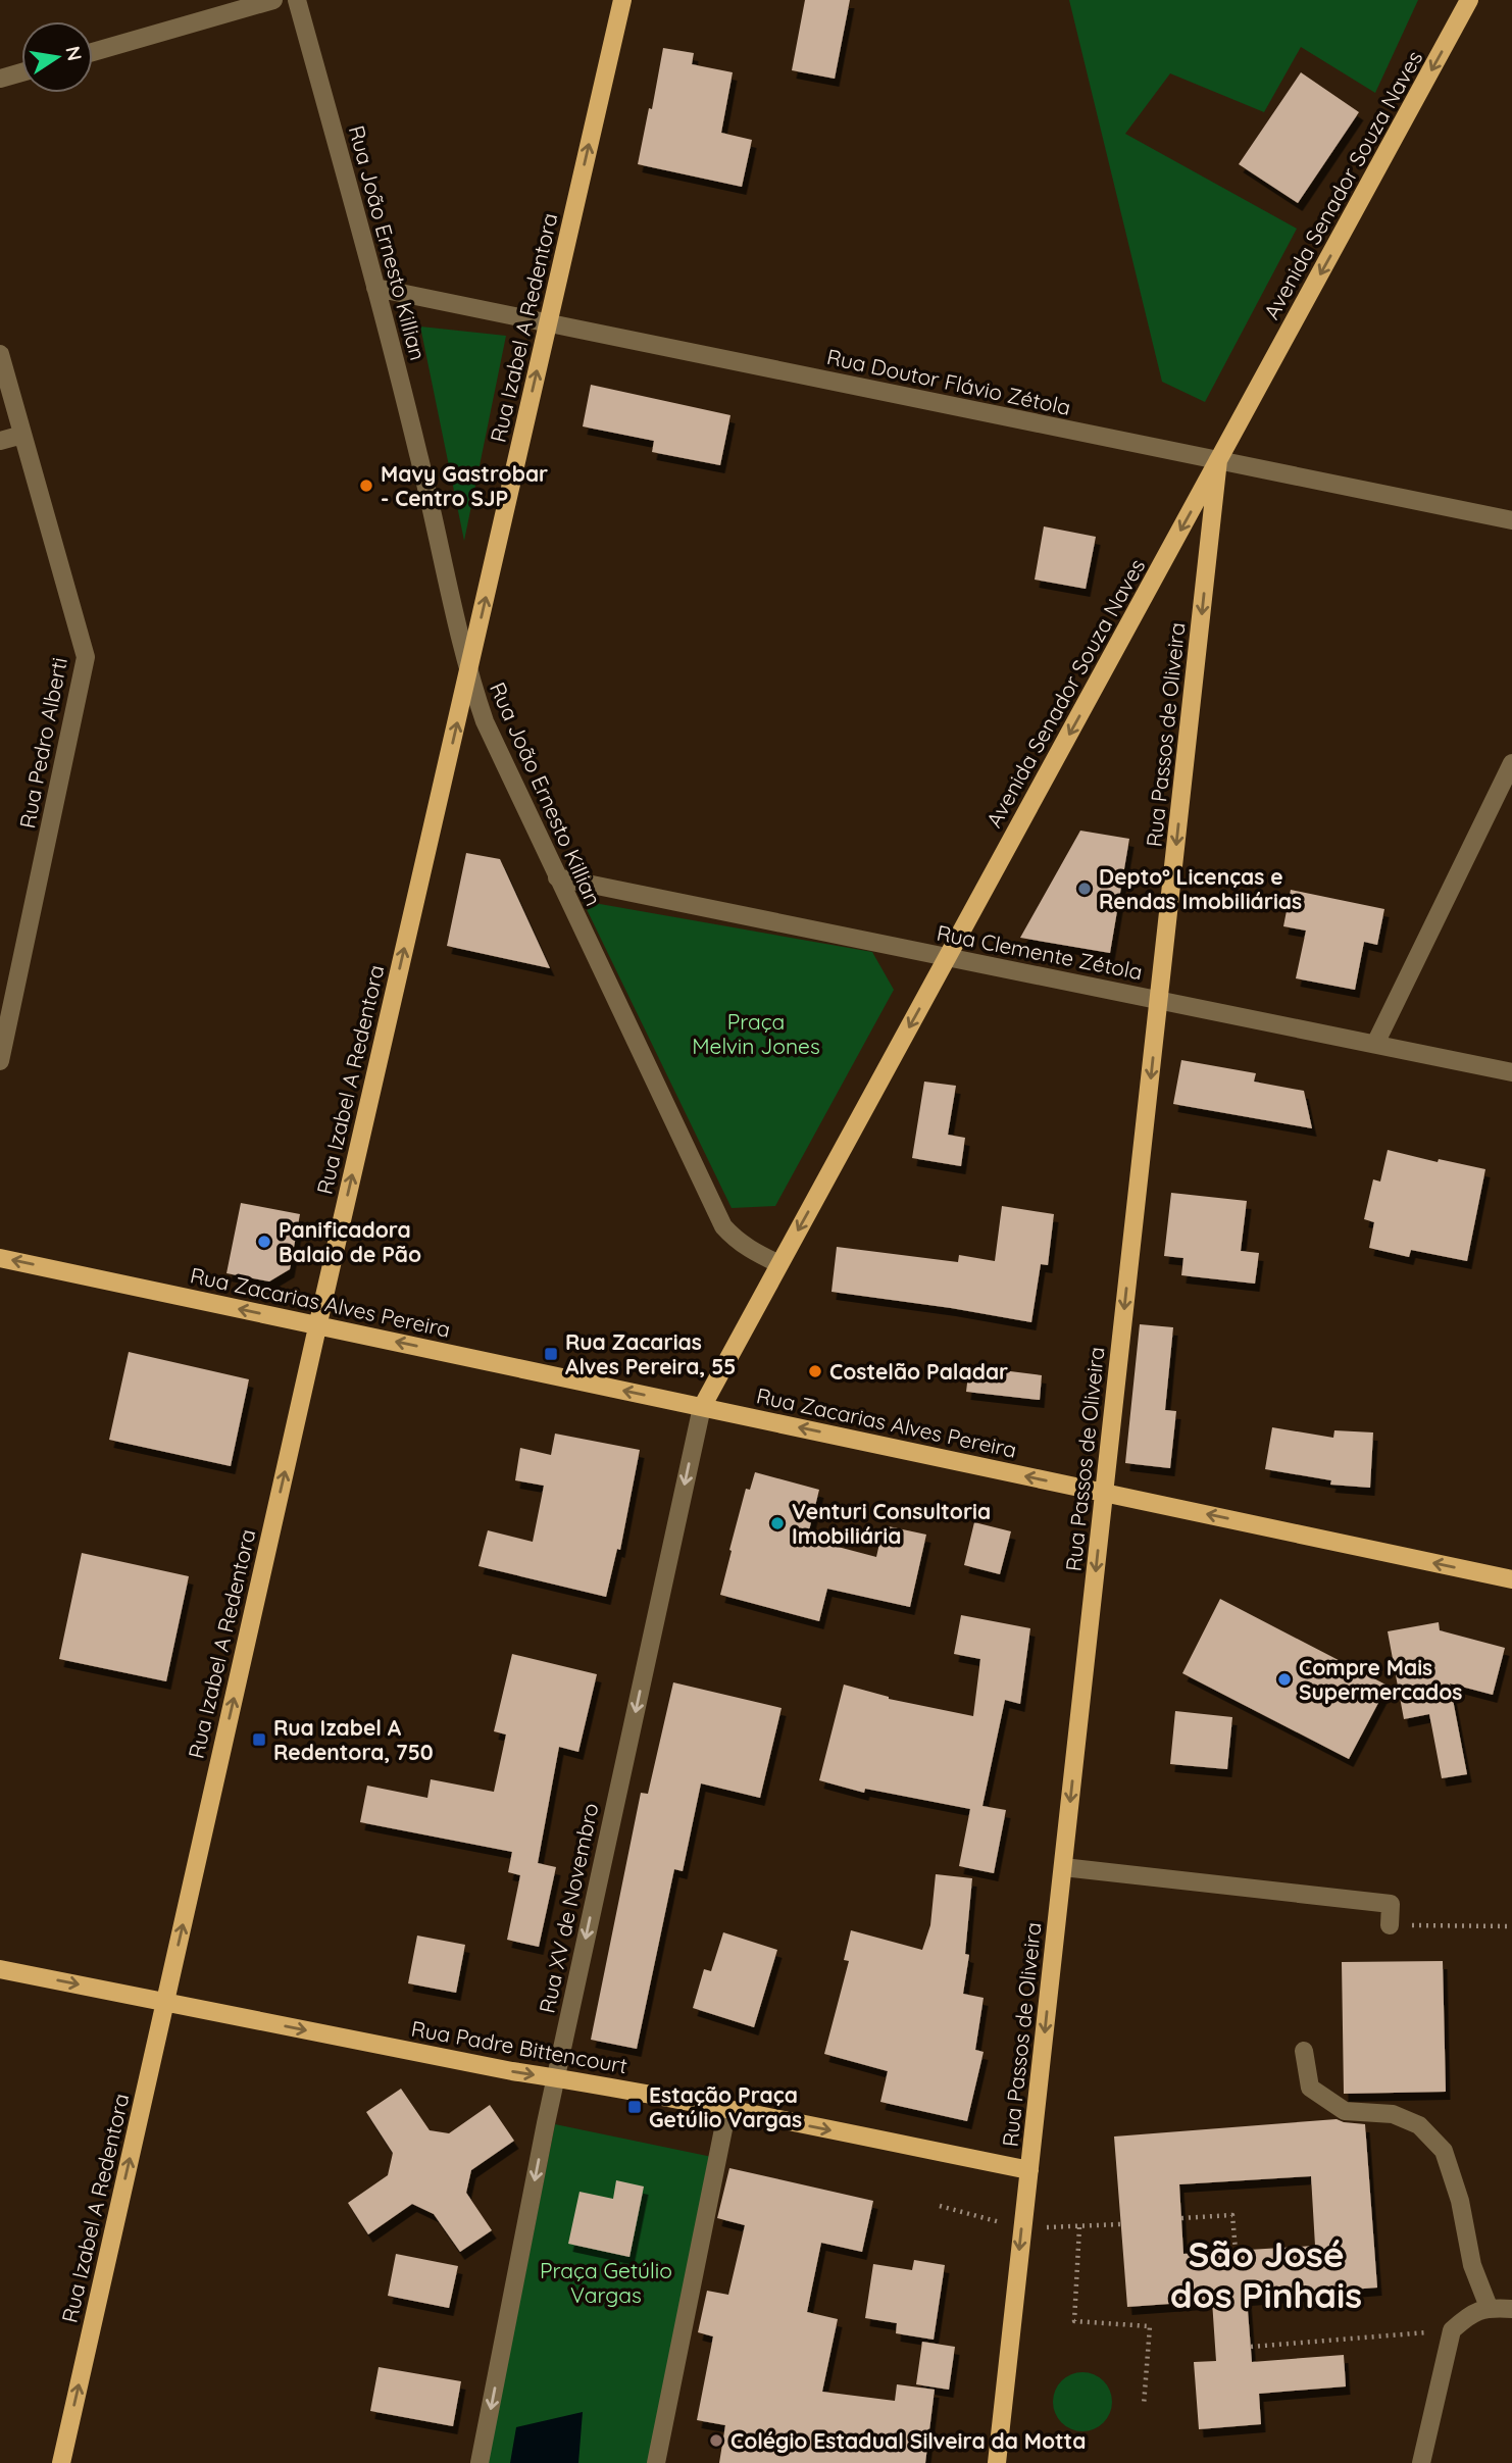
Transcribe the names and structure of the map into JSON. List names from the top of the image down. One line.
{"streets":{"main road":["Avenida Senador Souza Naves","Rua Izabel A Redentora","Rua Passos de Oliveira","Rua Zacarias Alves Pereira","Rua Padre Bittencourt"],"street":["Rua João Ernesto Killian","Rua Doutor Flávio Zétola","Rua Pedro Alberti","Rua Clemente Zétola","Rua XV de Novembro"]},"crossings":[["Avenida Senador Souza Naves","Rua João Ernesto Killian"],["Avenida Senador Souza Naves","Rua Doutor Flávio Zétola"],["Avenida Senador Souza Naves","Rua Passos de Oliveira"],["Avenida Senador Souza Naves","Rua Clemente Zétola"],["Avenida Senador Souza Naves","Rua Zacarias Alves Pereira"],["Avenida Senador Souza Naves","Rua XV de Novembro"],["Rua João Ernesto Killian","Rua Izabel A Redentora"],["Rua João Ernesto Killian","Rua Doutor Flávio Zétola"],["Rua João Ernesto Killian","Rua Clemente Zétola"],["Rua Izabel A Redentora","Rua Doutor Flávio Zétola"],["Rua Izabel A Redentora","Rua Zacarias Alves Pereira"],["Rua Izabel A Redentora","Rua Padre Bittencourt"],["Rua Doutor Flávio Zétola","Rua Passos de Oliveira"],["Rua Passos de Oliveira","Rua Clemente Zétola"],["Rua Passos de Oliveira","Rua Zacarias Alves Pereira"],["Rua Passos de Oliveira","Rua Padre Bittencourt"],["Rua Zacarias Alves Pereira","Rua XV de Novembro"],["Rua XV de Novembro","Rua Padre Bittencourt"]],"one_way":["Avenida Senador Souza Naves","Rua Izabel A Redentora","Rua Passos de Oliveira","Rua Zacarias Alves Pereira","Rua XV de Novembro","Rua Padre Bittencourt"],"districts":["São José dos Pinhais"],"parks":["Praça Melvin Jones","Praça Getúlio Vargas"],"places":{"other":["Mavy Gastrobar - Centro SJP","Deptoº Licenças e Rendas Imobiliárias","Panificadora Balaio de Pão","Costelão Paladar","Venturi Consultoria Imobiliária","Compre Mais Supermercados","Colégio Estadual Silveira da Motta"],"transit":["Rua Zacarias Alves Pereira, 55","Rua Izabel A Redentora, 750","Estação Praça Getúlio Vargas"]},"north":"right"}
